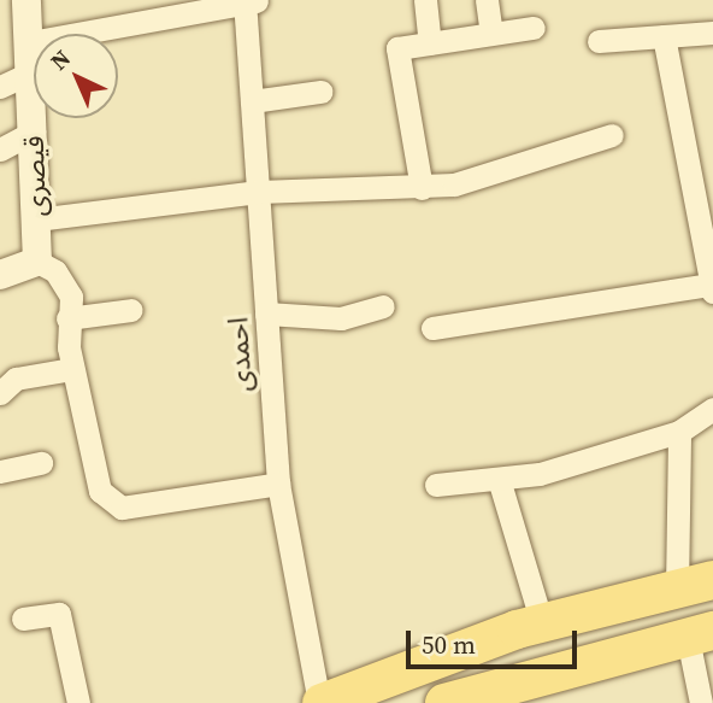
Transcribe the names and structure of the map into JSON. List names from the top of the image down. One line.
{"streets":{"street":["قیصری","احمدی"]},"scale_bar":"50 m","north":"top left"}
